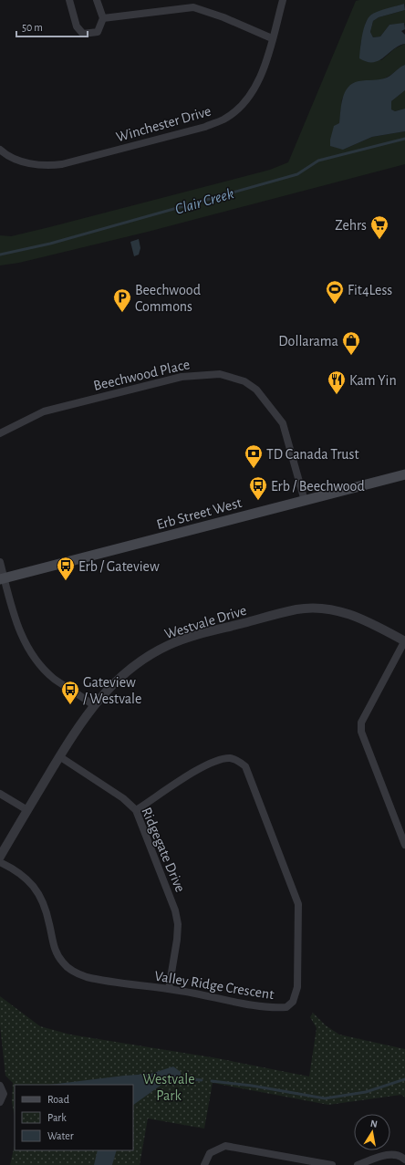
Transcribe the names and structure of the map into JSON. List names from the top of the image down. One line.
{"streets":{"main road":["Erb Street West"],"street":["Winchester Drive","Beechwood Place","Westvale Drive","Ridgegate Drive","Valley Ridge Crescent"]},"crossings":[["Beechwood Place","Erb Street West"],["Westvale Drive","Ridgegate Drive"],["Ridgegate Drive","Valley Ridge Crescent"]],"water":["Clair Creek"],"parks":["Westvale Park"],"places":{"supermarket":["Zehrs"],"sports":["Fit4Less"],"parking":["Beechwood Commons"],"shop":["Dollarama"],"restaurant":["Kam Yin"],"bank":["TD Canada Trust"],"bus stop":["Erb / Beechwood","Erb / Gateview","Gateview / Westvale"]},"legend":["Road","Park","Water"],"scale_bar":"50 m","north":"top"}
